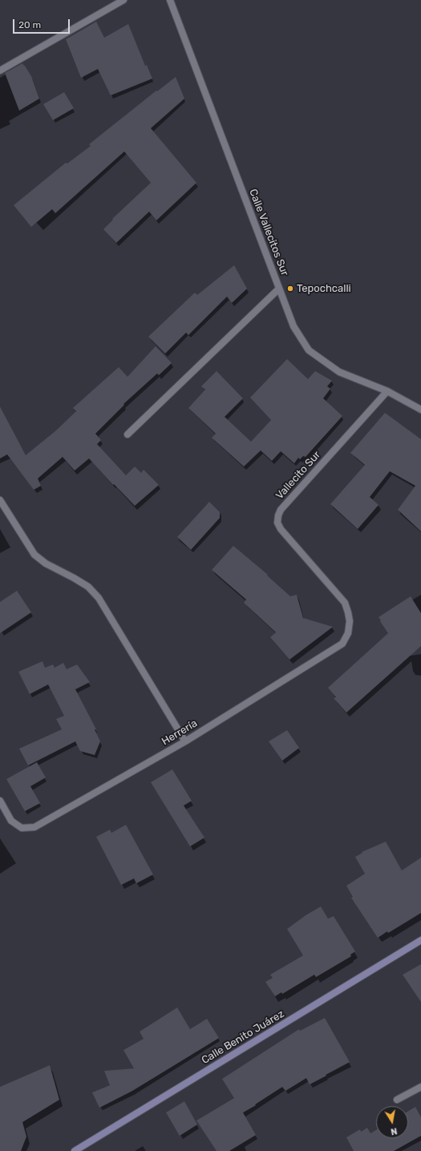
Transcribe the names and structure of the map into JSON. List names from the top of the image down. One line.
{"streets":{"street":["Calle Vallecitos Sur","Vallecito Sur","Herrería","Calle Benito Juárez"]},"crossings":[["Calle Vallecitos Sur","Vallecito Sur"],["Vallecito Sur","Herrería"]],"places":["Tepochcalli"],"scale_bar":"20 m","north":"bottom"}
